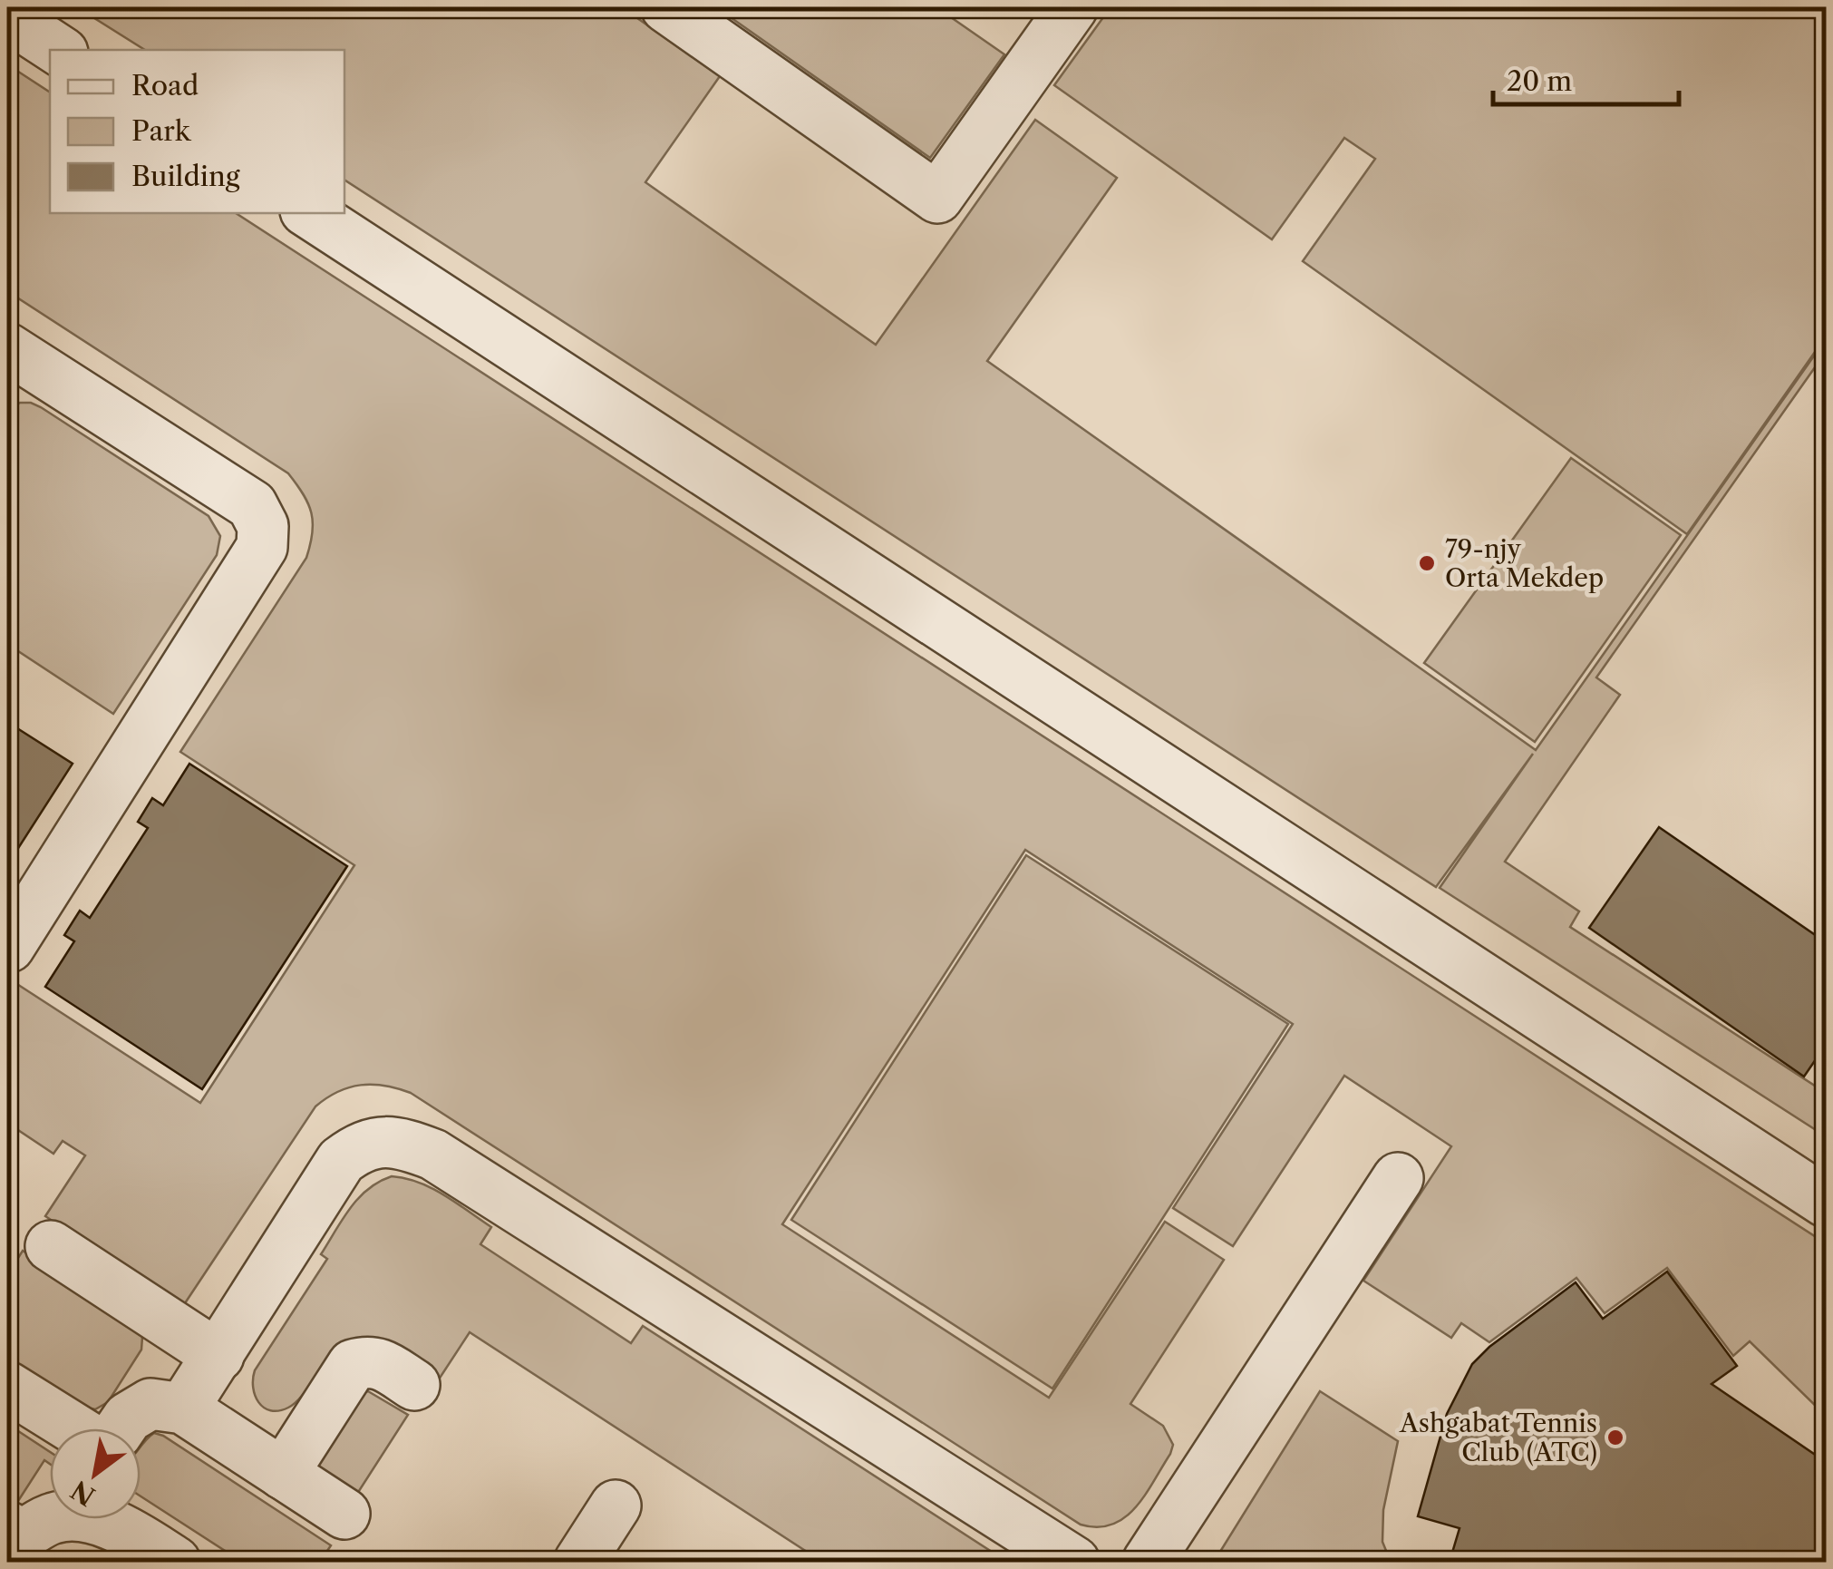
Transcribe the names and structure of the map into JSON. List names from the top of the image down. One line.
{"places":["79-njy Orta Mekdep","Ashgabat Tennis Club (ATC)"],"legend":["Road","Park","Building"],"scale_bar":"20 m","north":"bottom left"}
